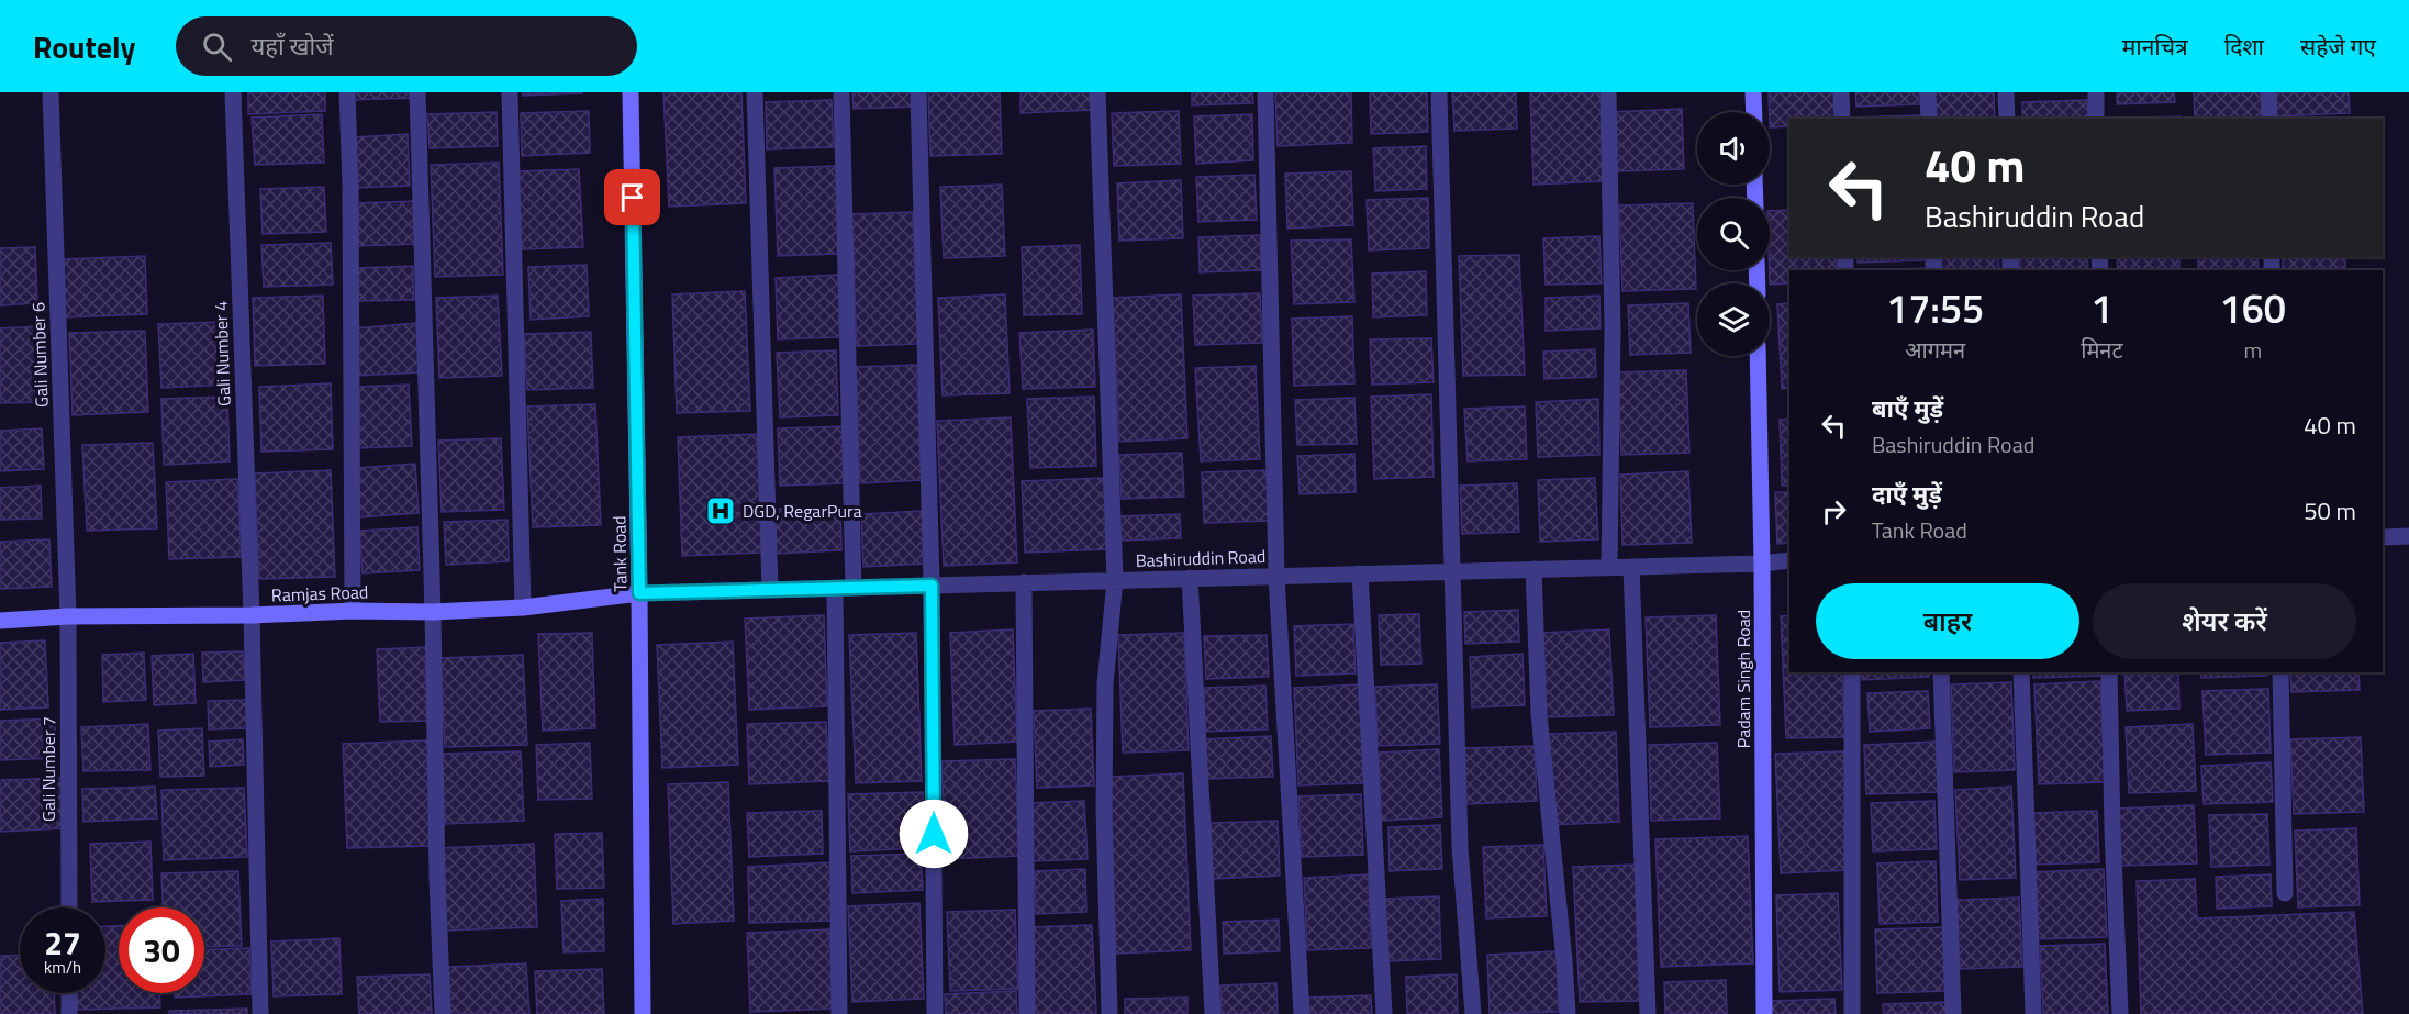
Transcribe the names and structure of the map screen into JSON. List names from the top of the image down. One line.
{"streets":{"street":["Gali Number 4","Gali Number 6","Tank Road","Bashiruddin Road","Ramjas Road","Padam Singh Road","Gali Number 7"]},"crossings":[["Gali Number 4","Ramjas Road"],["Gali Number 6","Ramjas Road"],["Gali Number 6","Gali Number 7"],["Tank Road","Bashiruddin Road"],["Tank Road","Ramjas Road"],["Bashiruddin Road","Ramjas Road"],["Bashiruddin Road","Padam Singh Road"],["Ramjas Road","Gali Number 7"]],"places":{"hospital":["DGD, RegarPura"]},"page":{"header":"Routely","search":"यहाँ खोजें","nav":["मानचित्र","दिशा","सहेजे गए"],"turn":["40 m","Bashiruddin Road"],"eta":["17:55","आगमन","1","मिनट","160","m"],"list":[{"name":"बाएँ मुड़ें","note":"Bashiruddin Road","value":"40 m"},{"name":"दाएँ मुड़ें","note":"Tank Road","value":"50 m"}],"buttons":["बाहर","शेयर करें"],"speed":"27 km/h","limit":"30"}}
